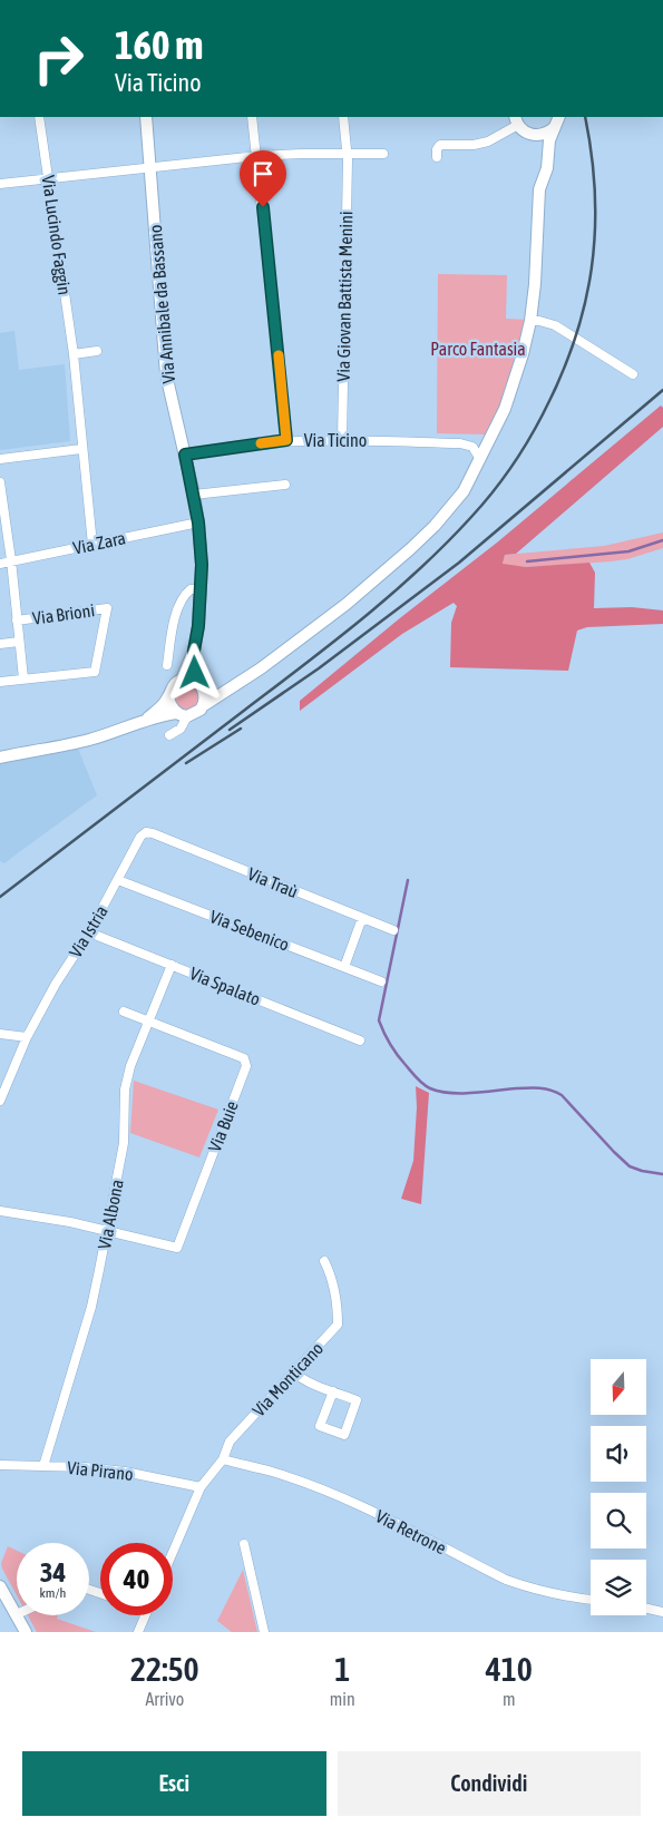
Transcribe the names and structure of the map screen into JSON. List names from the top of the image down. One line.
{"streets":{"main road":["Via Annibale da Bassano"],"street":["Via Lucindo Faggin","Via Giovan Battista Menini","Via Ticino","Via Zara","Via Brioni","Via Traù","Via Sebenico","Via Istria","Via Spalato","Via Buie","Via Albona","Via Monticano","Via Pirano","Via Retrone"]},"crossings":[["Via Lucindo Faggin","Via Zara"],["Via Giovan Battista Menini","Via Ticino"],["Via Annibale da Bassano","Via Ticino"],["Via Annibale da Bassano","Via Zara"],["Via Traù","Via Istria"],["Via Sebenico","Via Istria"],["Via Istria","Via Spalato"],["Via Spalato","Via Albona"],["Via Buie","Via Albona"],["Via Albona","Via Pirano"],["Via Monticano","Via Pirano"],["Via Monticano","Via Retrone"]],"parks":["Parco Fantasia"],"north":"bottom","page":{"turn":["160 m","Via Ticino"],"speed":"34 km/h","limit":"40","eta":["22:50","Arrivo","1","min","410","m"],"buttons":["Esci","Condividi"]}}
